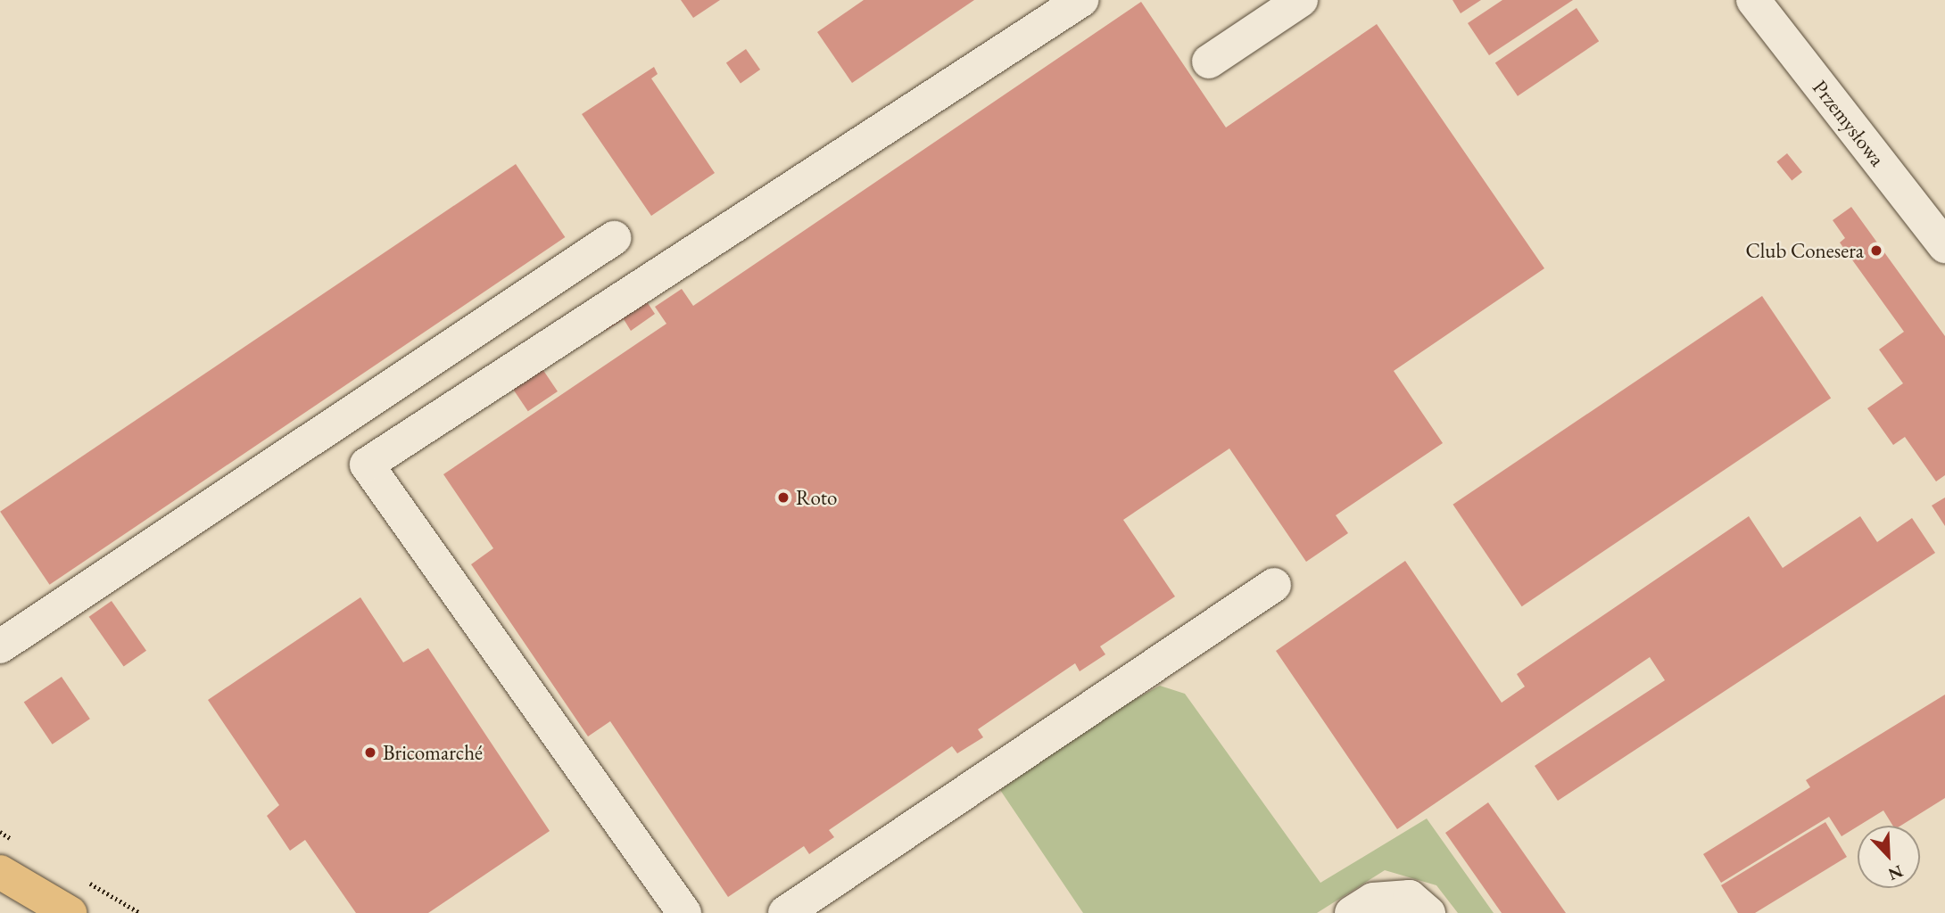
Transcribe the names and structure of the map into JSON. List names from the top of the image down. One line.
{"streets":{"street":["Przemysłowa"]},"places":["Club Conesera","Roto","Bricomarché"],"north":"bottom right"}
